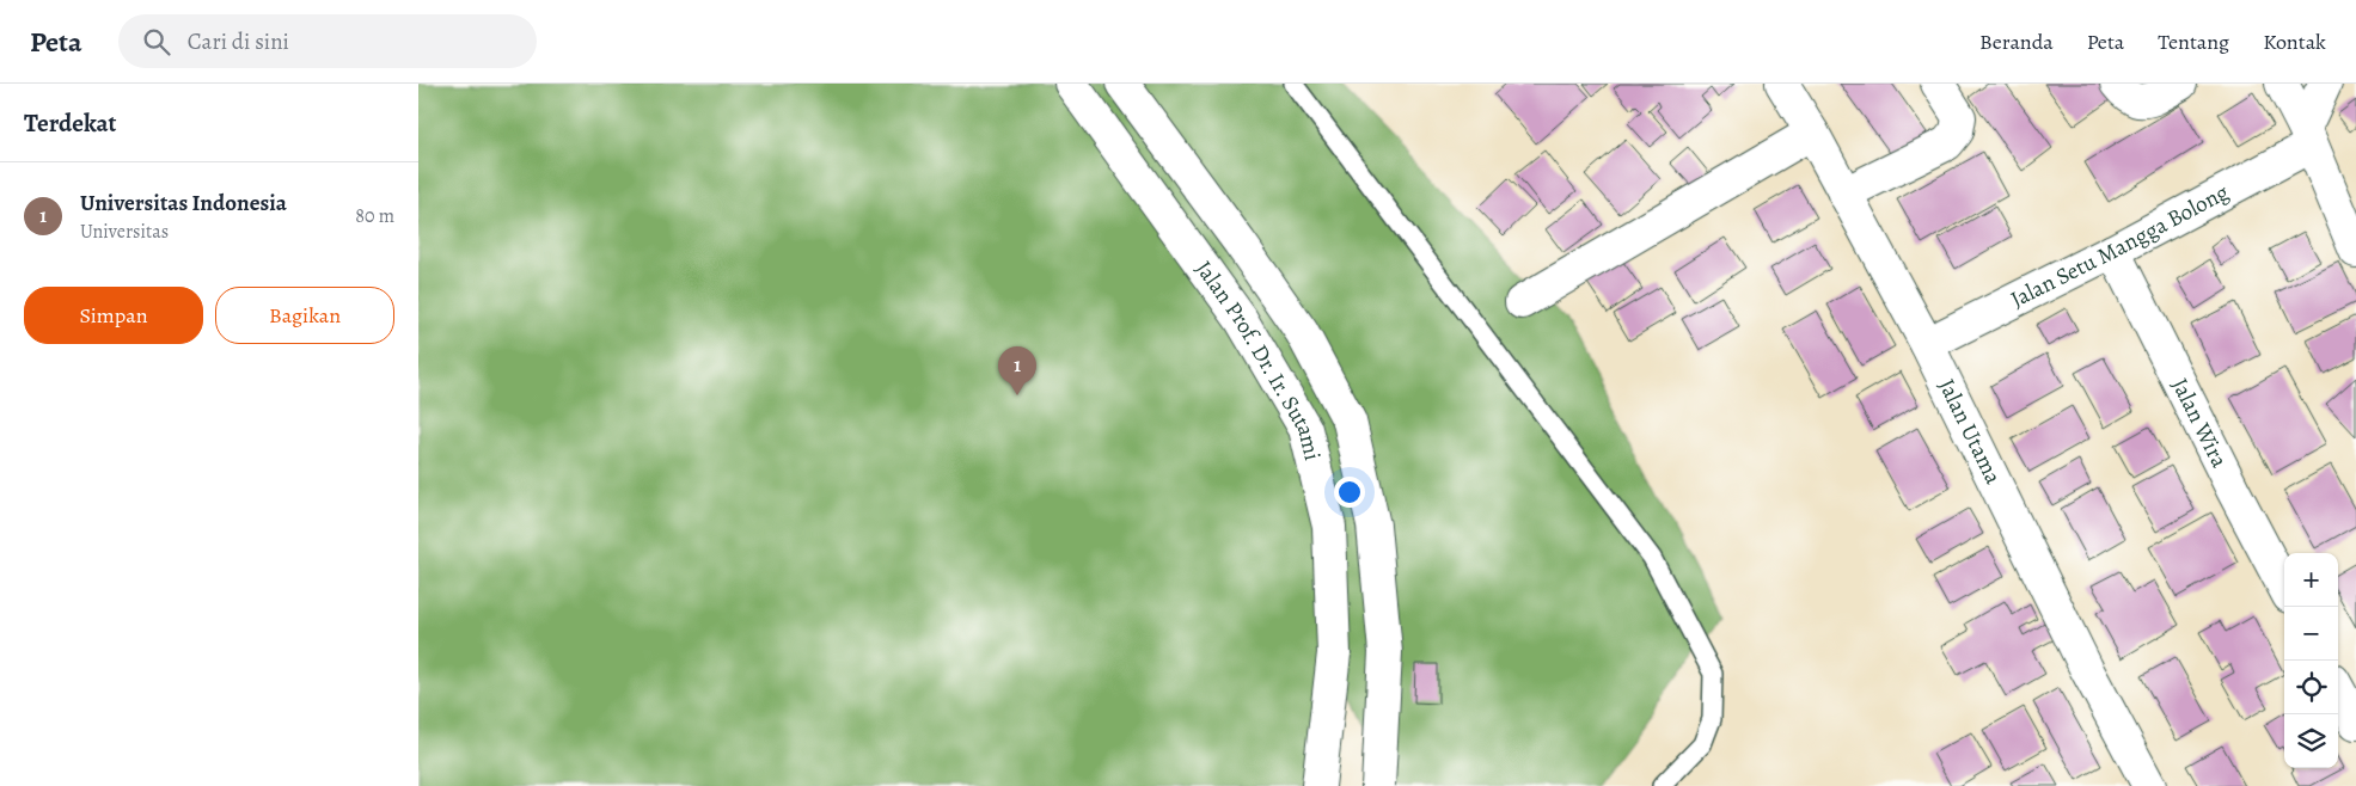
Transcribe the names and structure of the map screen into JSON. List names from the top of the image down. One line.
{"streets":{"street":["Jalan Setu Mangga Bolong","Jalan Prof. Dr. Ir. Sutami","Jalan Wira","Jalan Utama"]},"crossings":[["Jalan Setu Mangga Bolong","Jalan Wira"],["Jalan Setu Mangga Bolong","Jalan Utama"]],"page":{"header":"Peta","search":"Cari di sini","nav":["Beranda","Peta","Tentang","Kontak"],"heading":"Terdekat","list":[{"mark":"1","name":"Universitas Indonesia","note":"Universitas","value":"80 m"}],"buttons":["Simpan","Bagikan"],"pins":"1","map_buttons":["+","−"]}}
